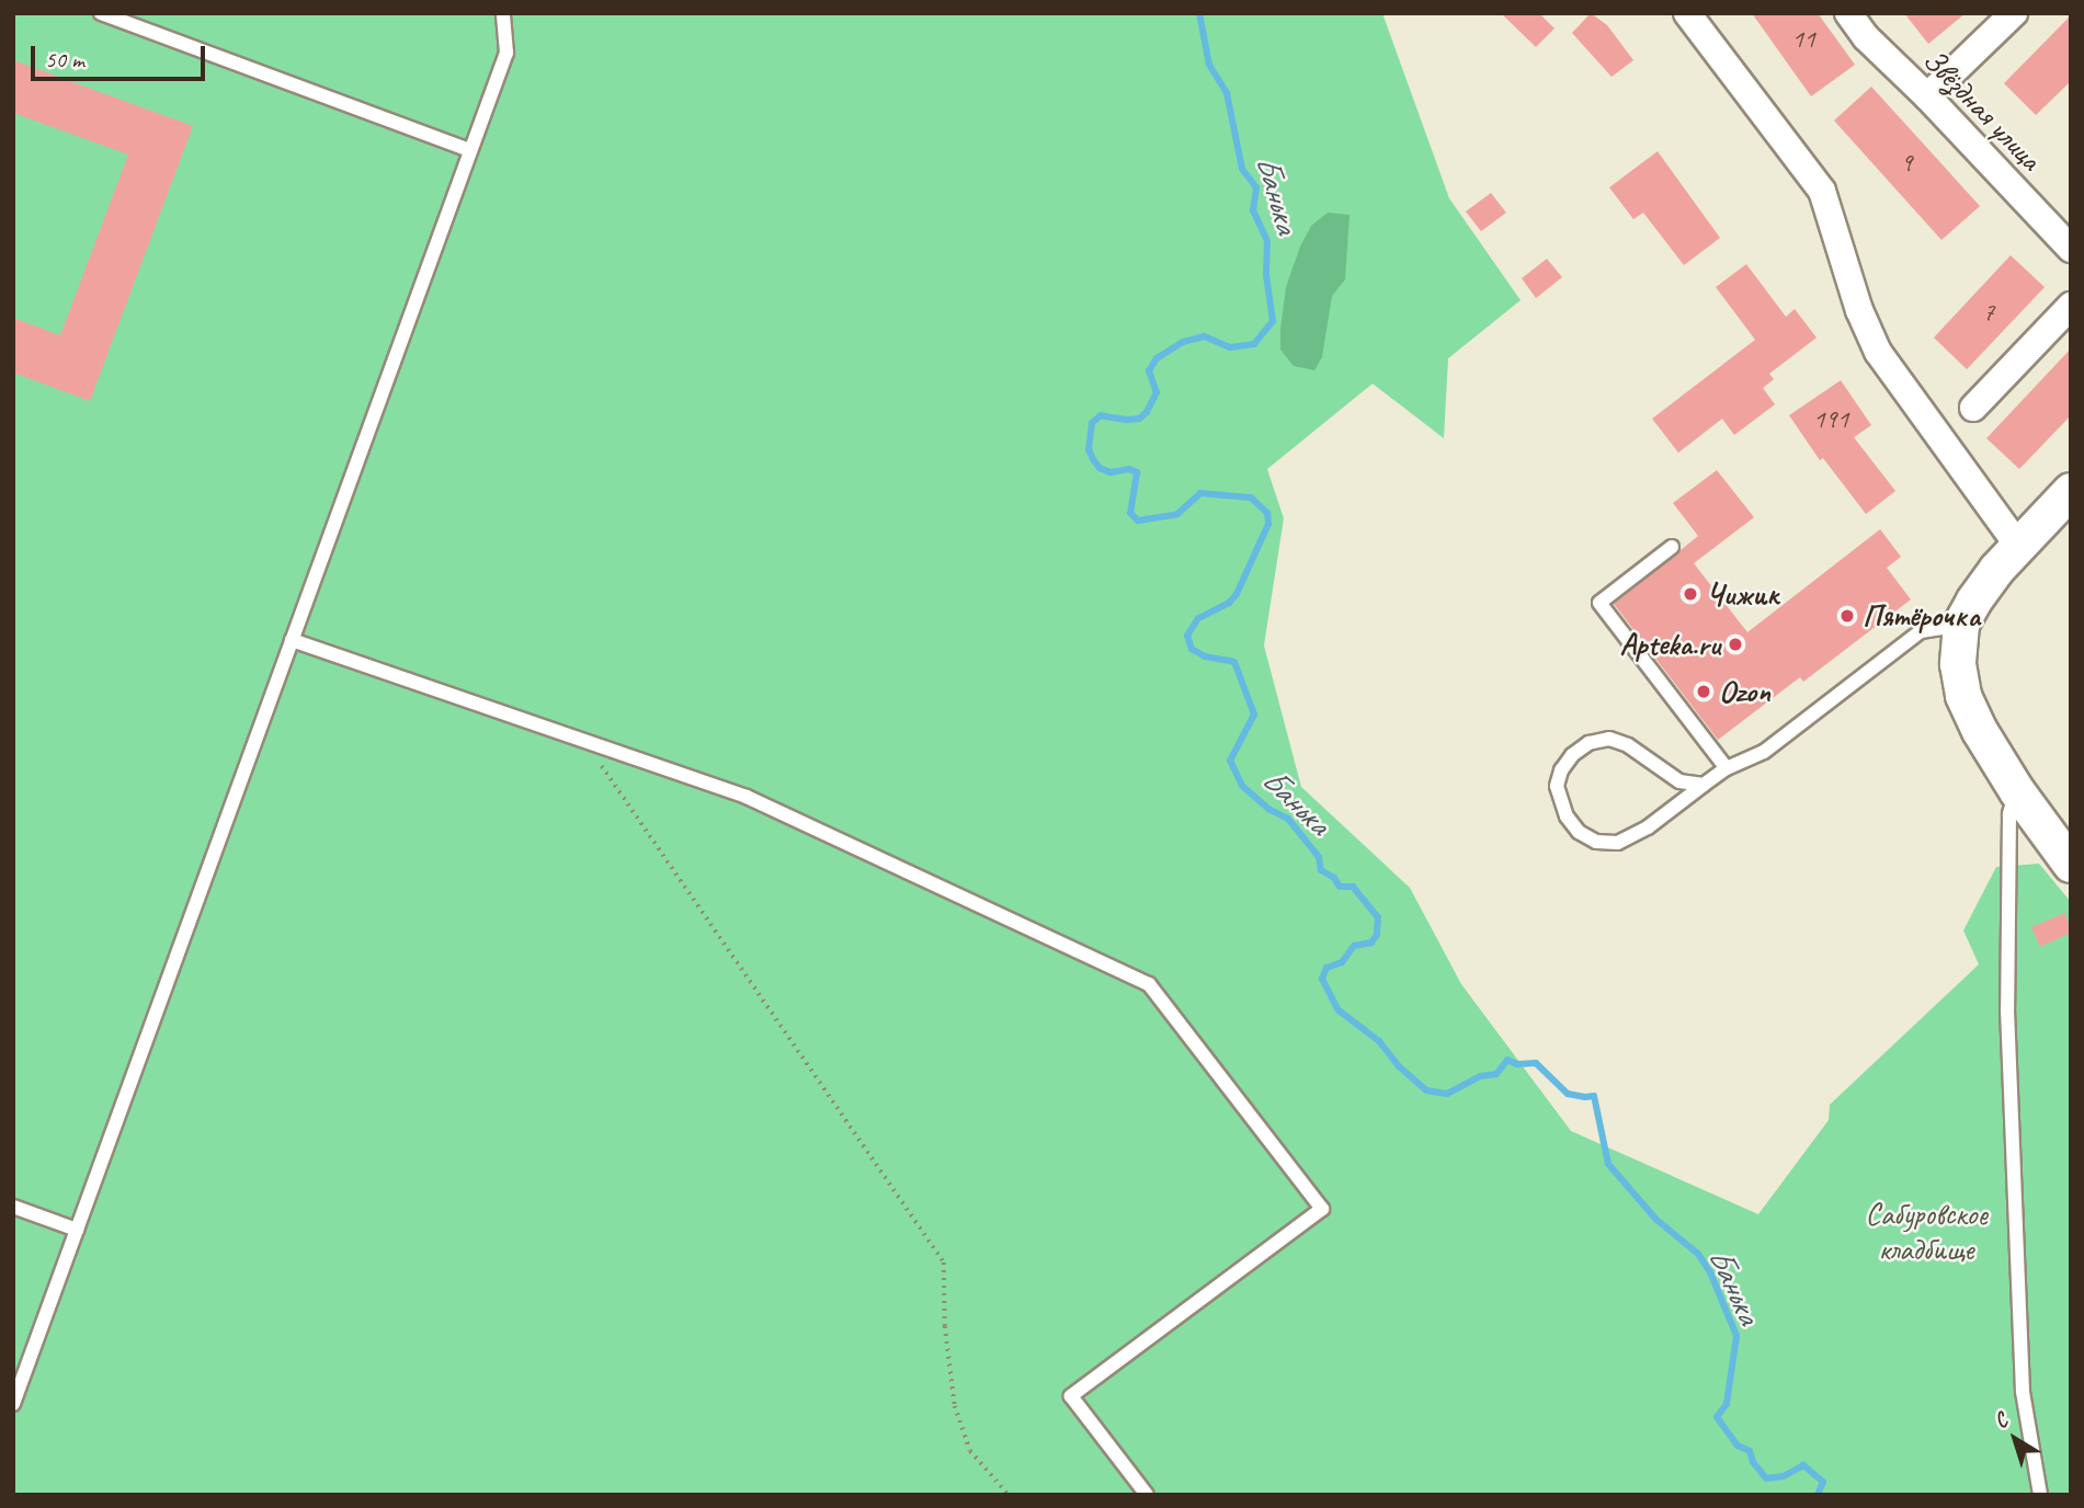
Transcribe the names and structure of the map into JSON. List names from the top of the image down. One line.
{"streets":{"street":["Звёздная улица"]},"water":["Банька"],"parks":["Сабуровское кладбище"],"places":["Чижик","Пятёрочка","Apteka.ru","Ozon"],"house_numbers":["11","9","7","191"],"scale_bar":"50 m","north":"top left"}
